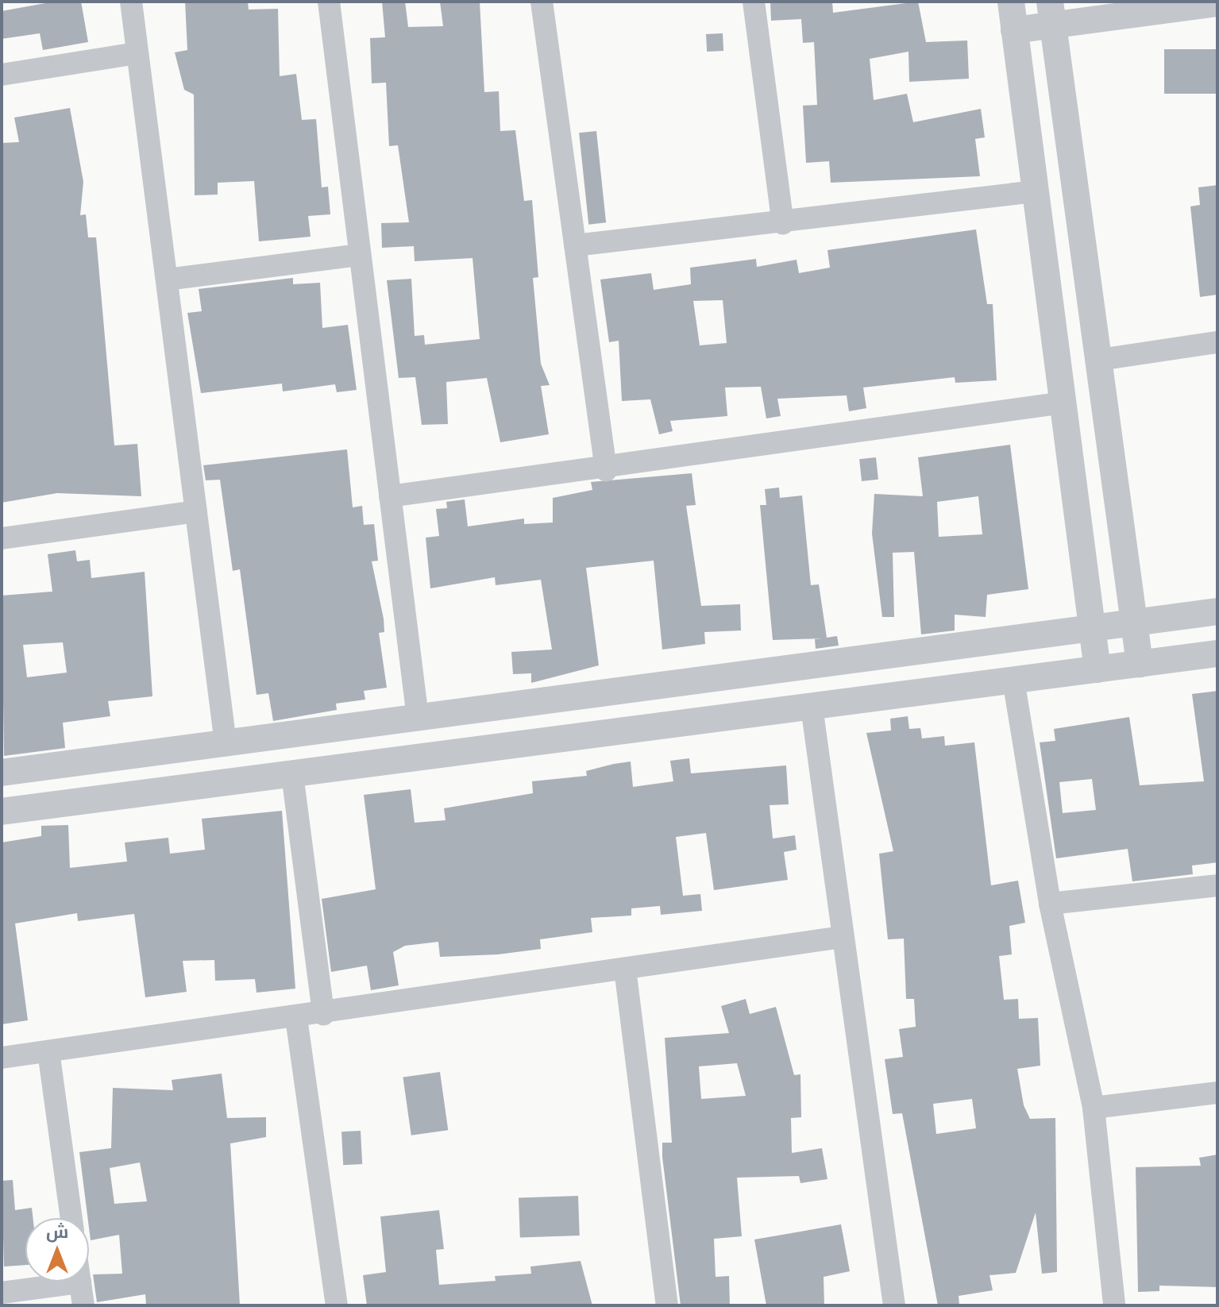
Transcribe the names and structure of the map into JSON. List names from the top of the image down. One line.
{"north":"top"}
